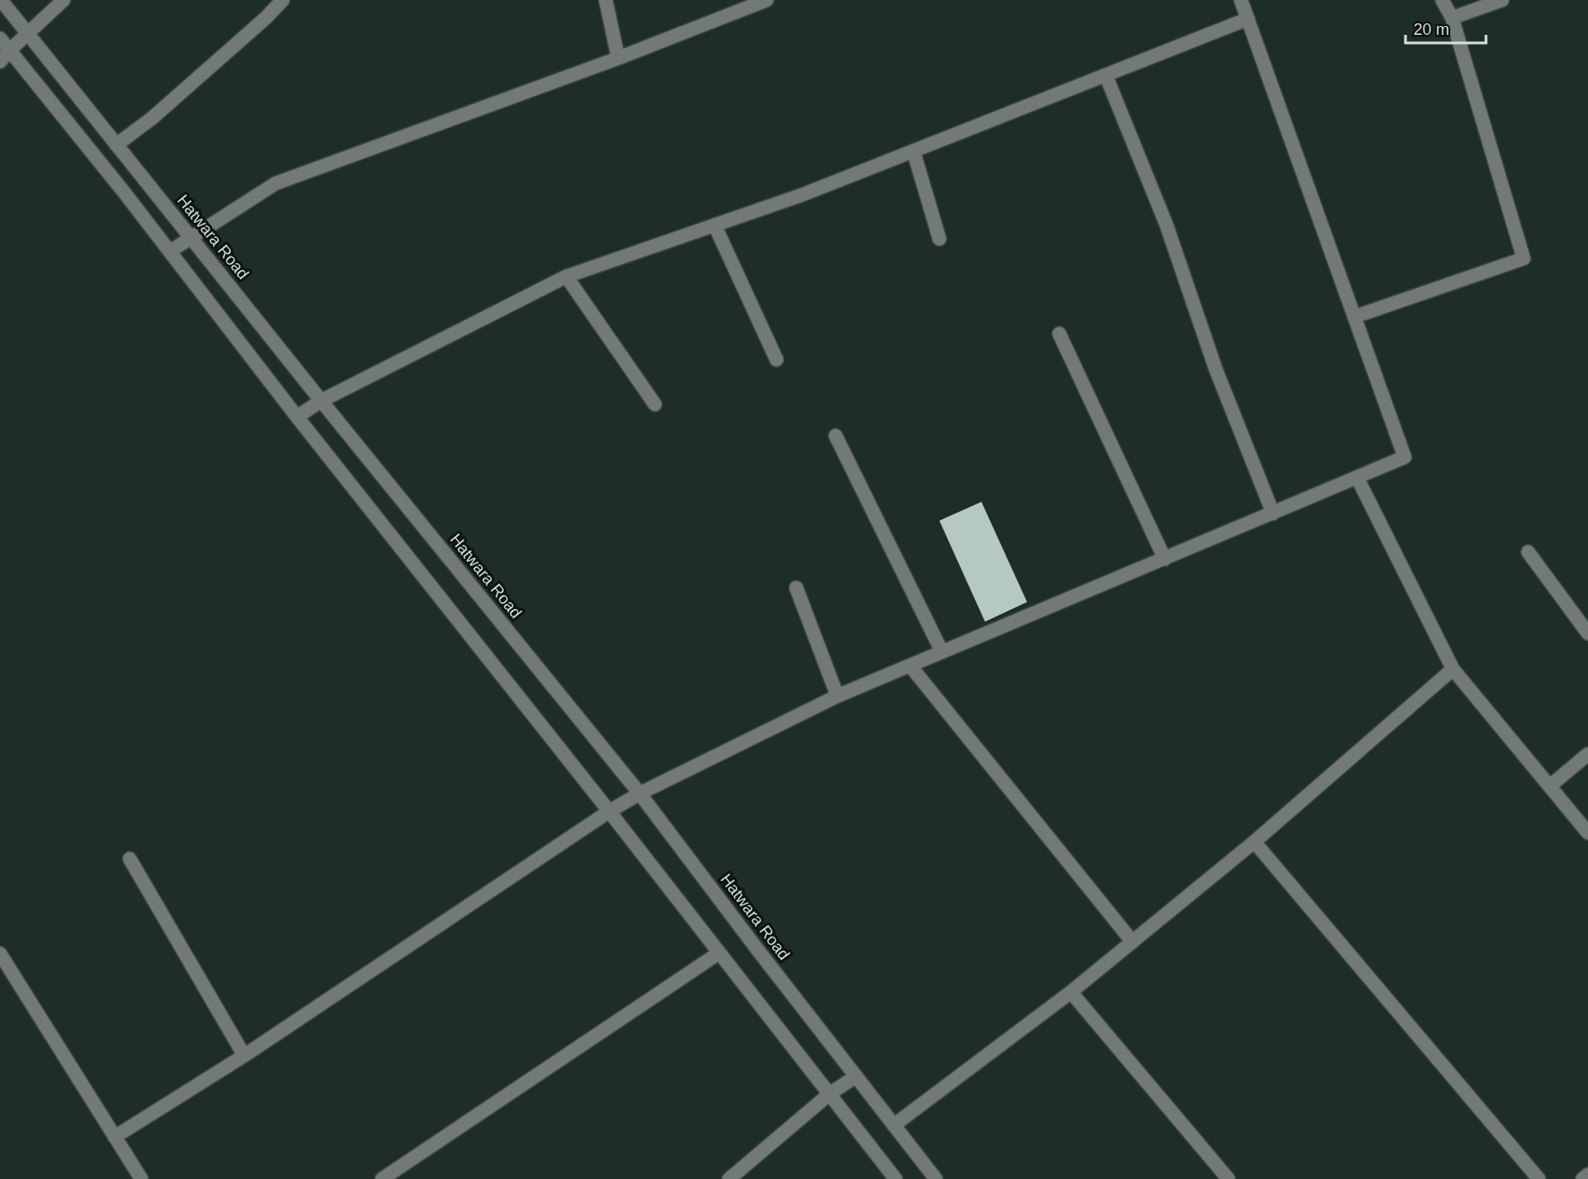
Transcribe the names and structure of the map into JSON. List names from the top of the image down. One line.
{"streets":{"street":["Hatwara Road"]},"scale_bar":"20 m"}
